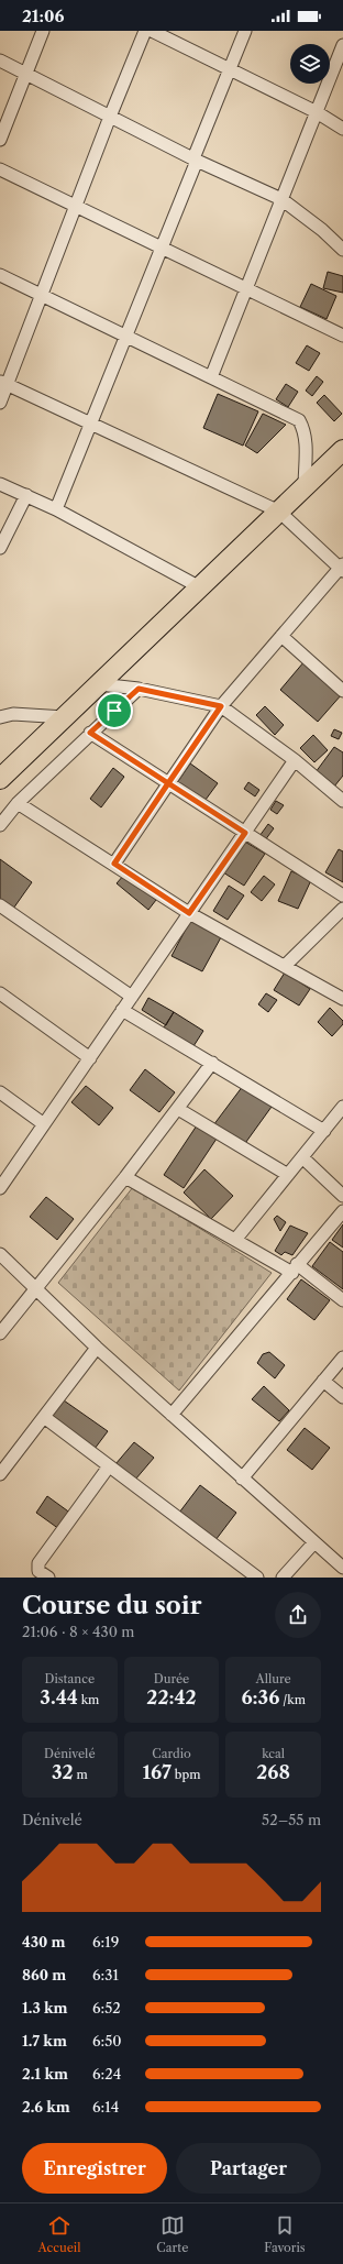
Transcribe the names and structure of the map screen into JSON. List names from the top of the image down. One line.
{"page":{"status":"21:06","heading":["Course du soir","21:06 · 8 × 430 m"],"stats":[["Distance","3.44 km"],["Durée","22:42"],["Allure","6:36 /km"],["Dénivelé","32 m"],["Cardio","167 bpm"],["kcal","268"]],"chart":["Dénivelé","52–55 m"],"list":[{"name":"430 m","note":"6:19"},{"name":"860 m","note":"6:31"},{"name":"1.3 km","note":"6:52"},{"name":"1.7 km","note":"6:50"},{"name":"2.1 km","note":"6:24"},{"name":"2.6 km","note":"6:14"}],"buttons":["Enregistrer","Partager"],"tabs":["Accueil","Carte","Favoris"]}}
